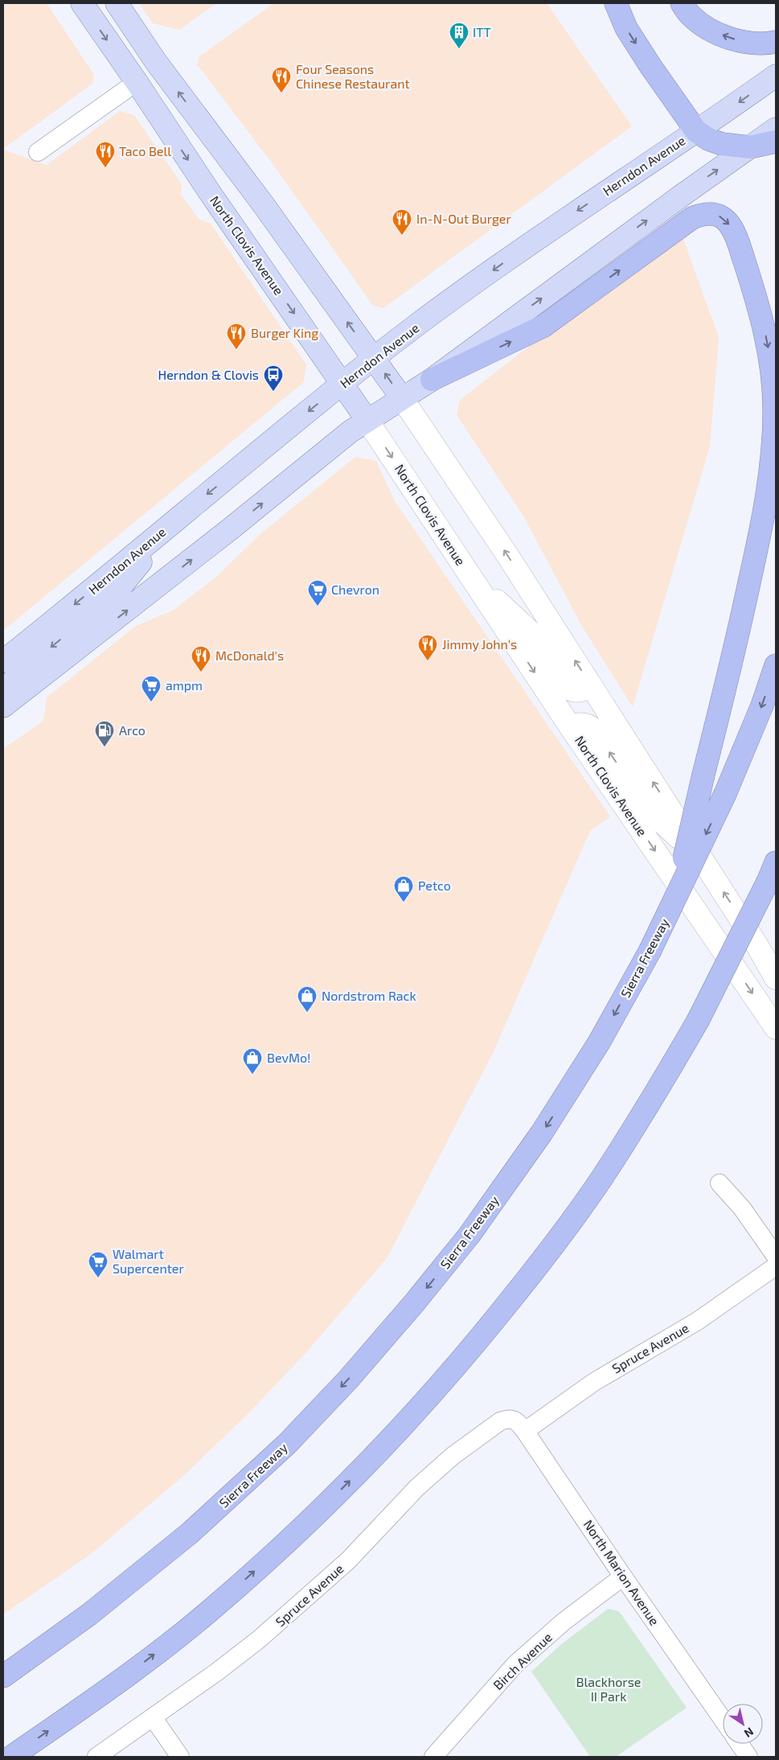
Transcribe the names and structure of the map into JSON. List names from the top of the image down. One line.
{"streets":{"highway":["Sierra Freeway"],"main road":["Herndon Avenue","North Clovis Avenue"],"street":["Spruce Avenue","North Marion Avenue","Birch Avenue"]},"crossings":[["Herndon Avenue","North Clovis Avenue"],["Spruce Avenue","North Marion Avenue"],["North Marion Avenue","Birch Avenue"]],"parks":["Blackhorse II Park"],"places":{"building":["ITT"],"restaurant":["Four Seasons Chinese Restaurant","Taco Bell","In-N-Out Burger","Burger King","Jimmy John's","McDonald's"],"bus stop":["Herndon & Clovis"],"supermarket":["Chevron","ampm","Walmart Supercenter"],"fuel station":["Arco"],"shop":["Petco","Nordstrom Rack","BevMo!"]},"north":"bottom right"}
